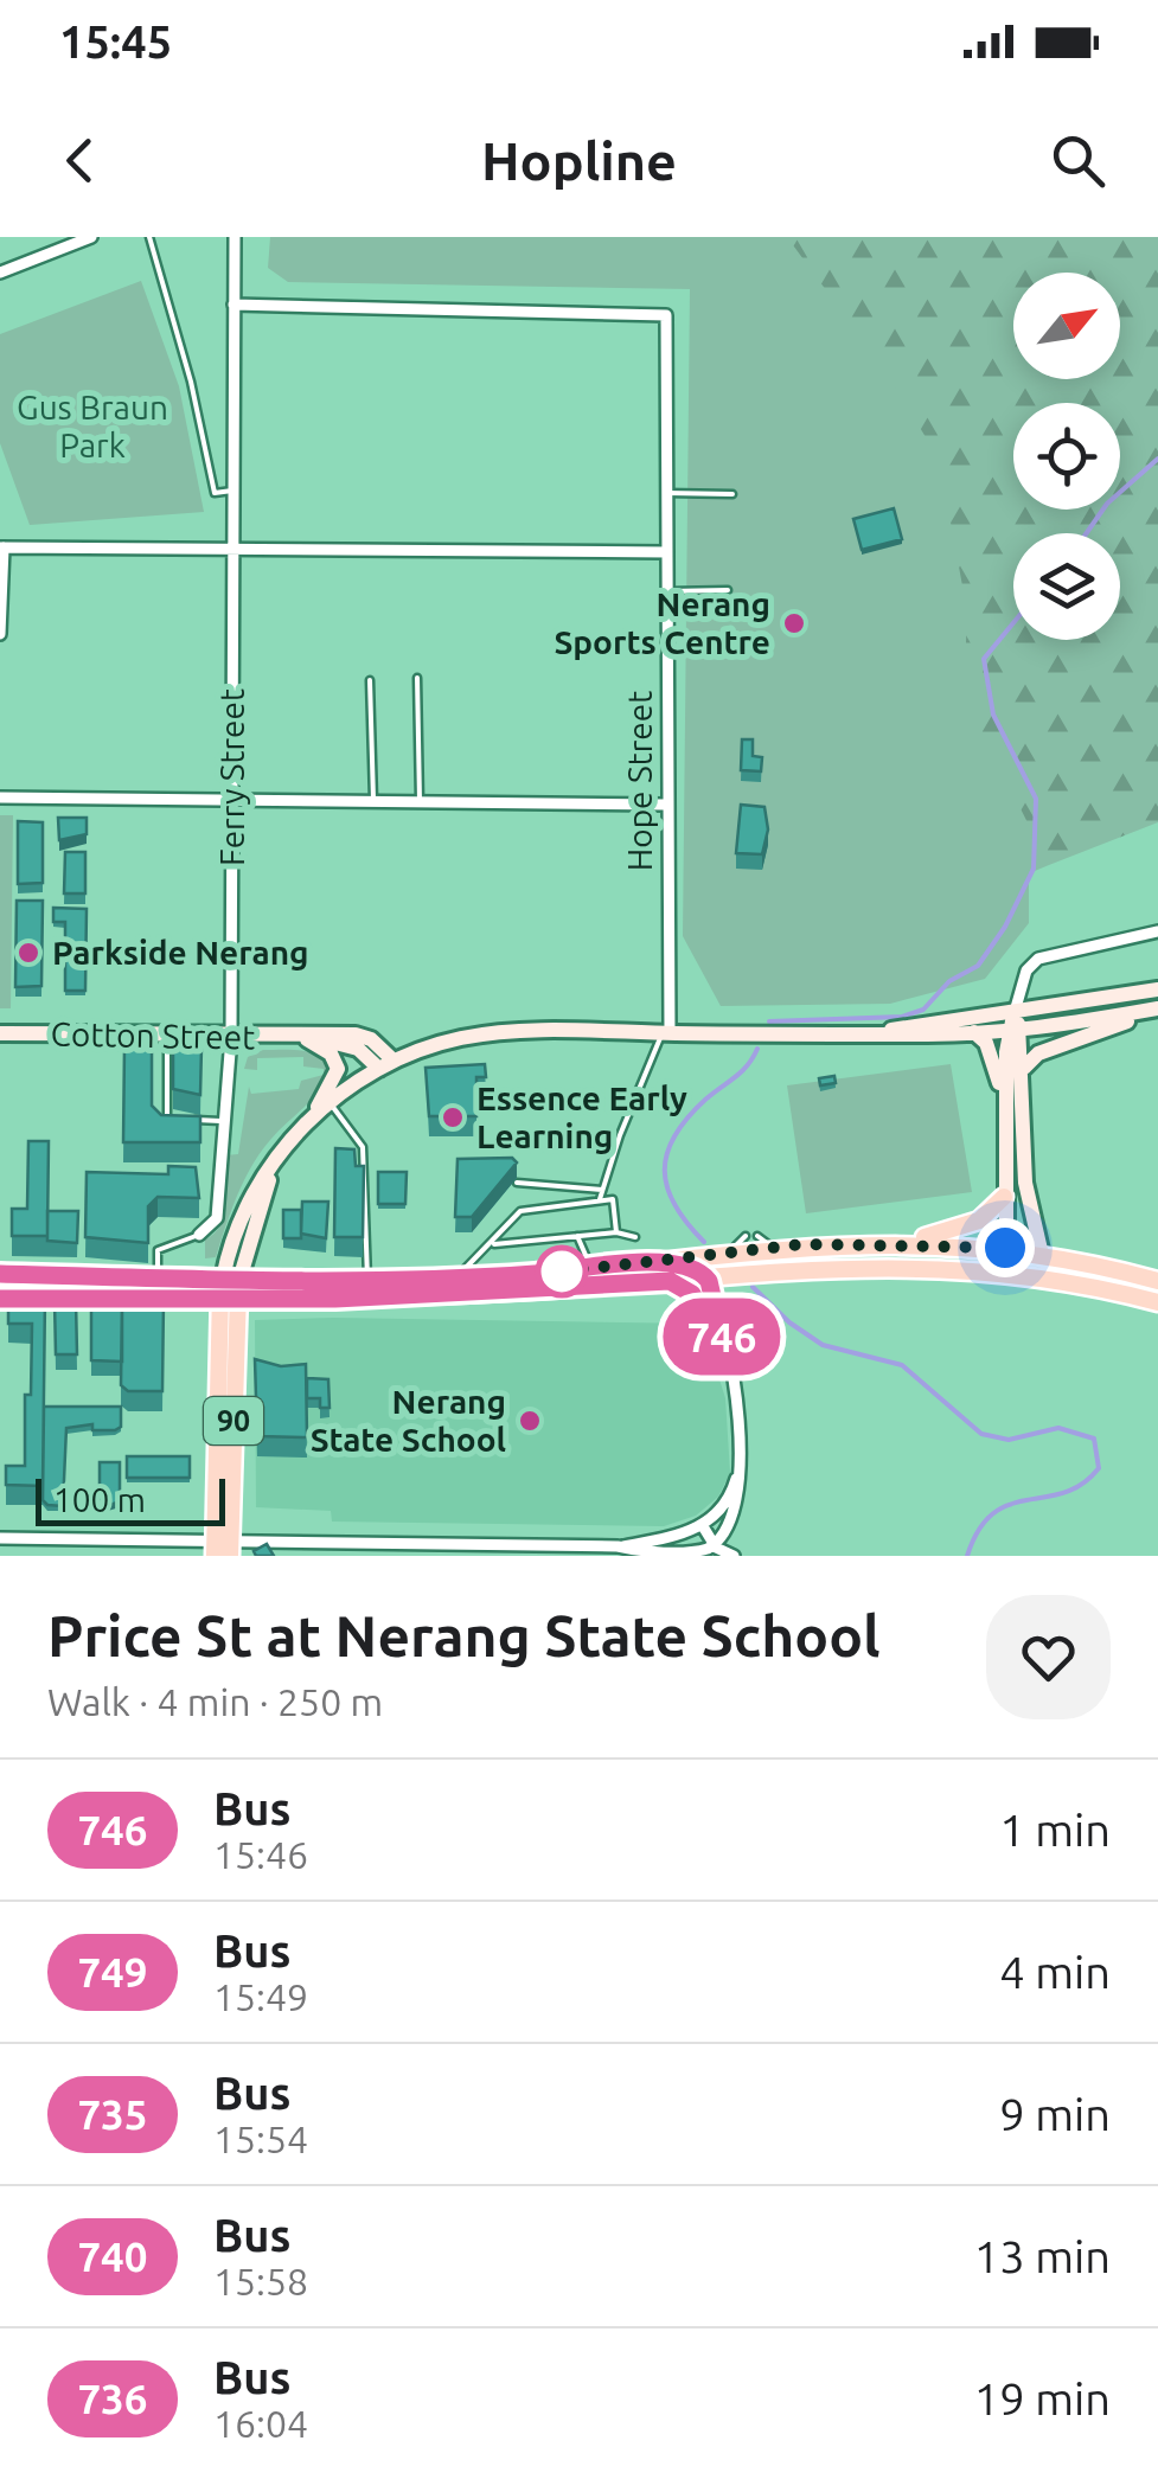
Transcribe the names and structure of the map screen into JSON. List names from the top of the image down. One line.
{"streets":{"main road":["Cotton Street","90"],"street":["Ferry Street","Hope Street"]},"crossings":[["Ferry Street","Hope Street"],["Ferry Street","Cotton Street"]],"parks":["Gus Braun Park"],"places":["Nerang Sports Centre","Parkside Nerang","Essence Early Learning","Nerang State School"],"lines":["bus line 746"],"scale_bar":"100 m","north":"top right","page":{"status":"15:45","header":"Hopline","on_map":"746","scale":"100 m","heading":["Price St at Nerang State School","Walk · 4 min · 250 m"],"list":[{"mark":"746","name":"Bus","note":"15:46","value":"1 min"},{"mark":"749","name":"Bus","note":"15:49","value":"4 min"},{"mark":"735","name":"Bus","note":"15:54","value":"9 min"},{"mark":"740","name":"Bus","note":"15:58","value":"13 min"},{"mark":"736","name":"Bus","note":"16:04","value":"19 min"}]}}
